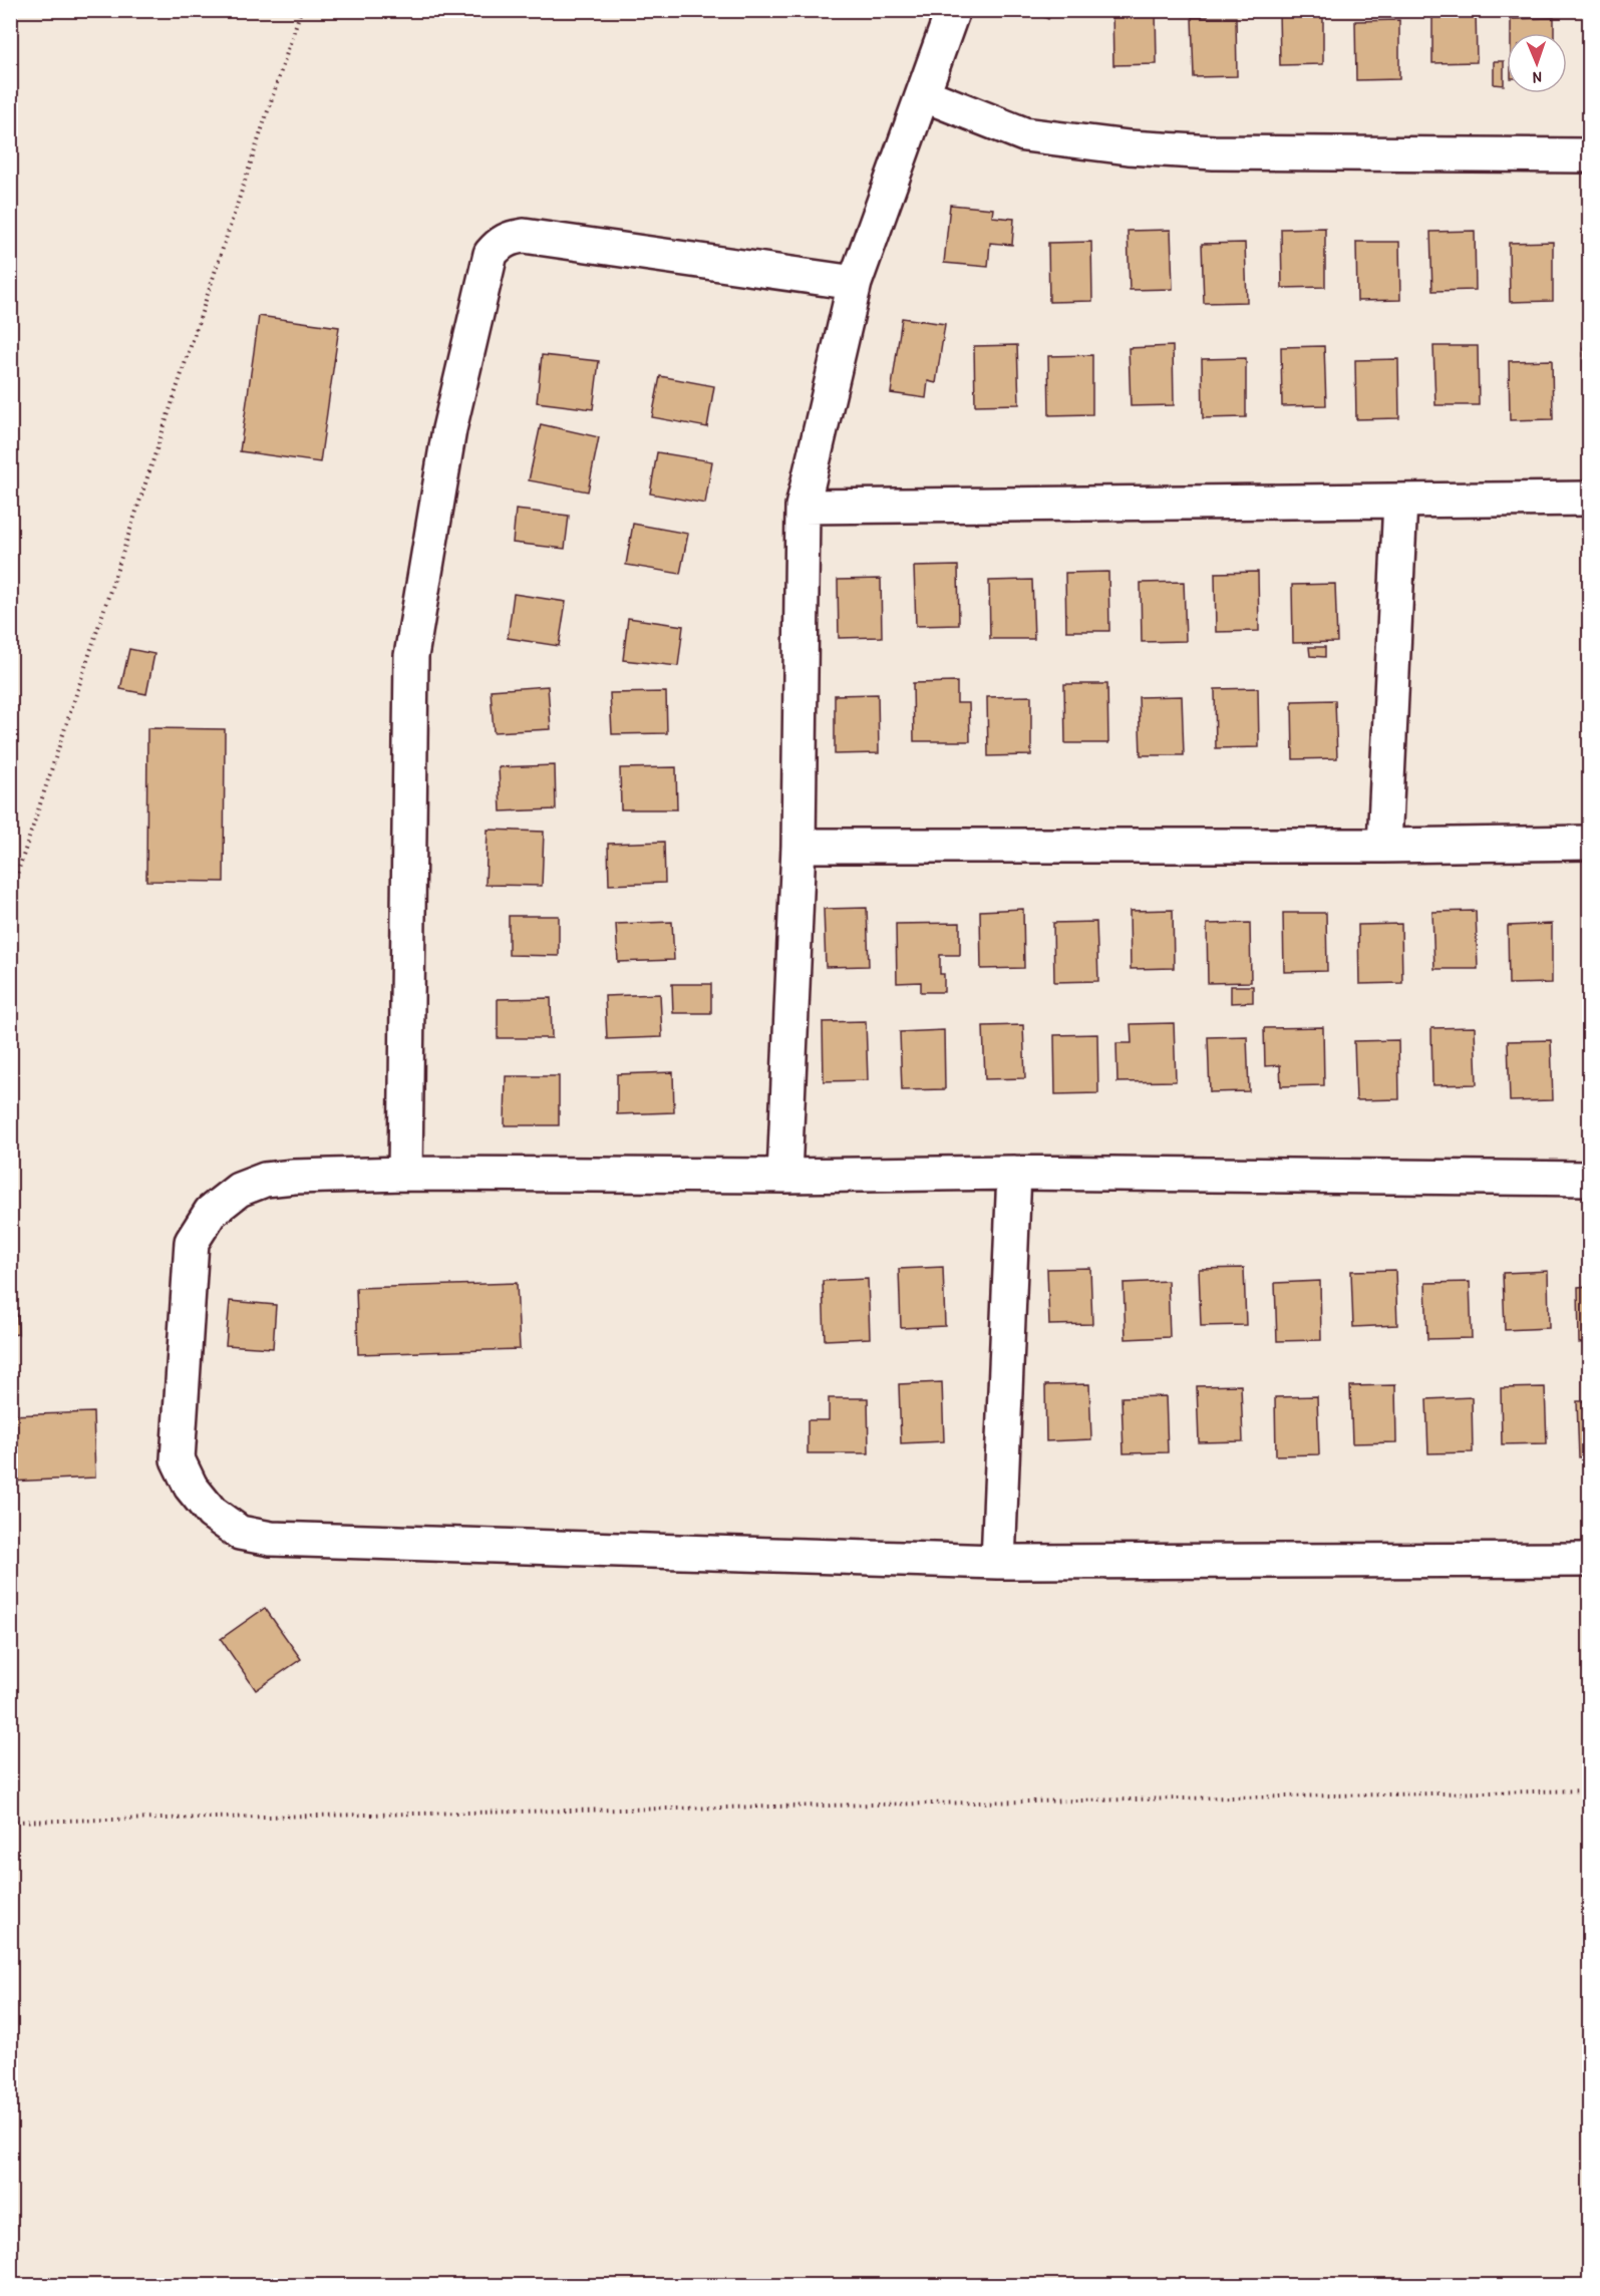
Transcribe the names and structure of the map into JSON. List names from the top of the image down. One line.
{"north":"bottom"}
